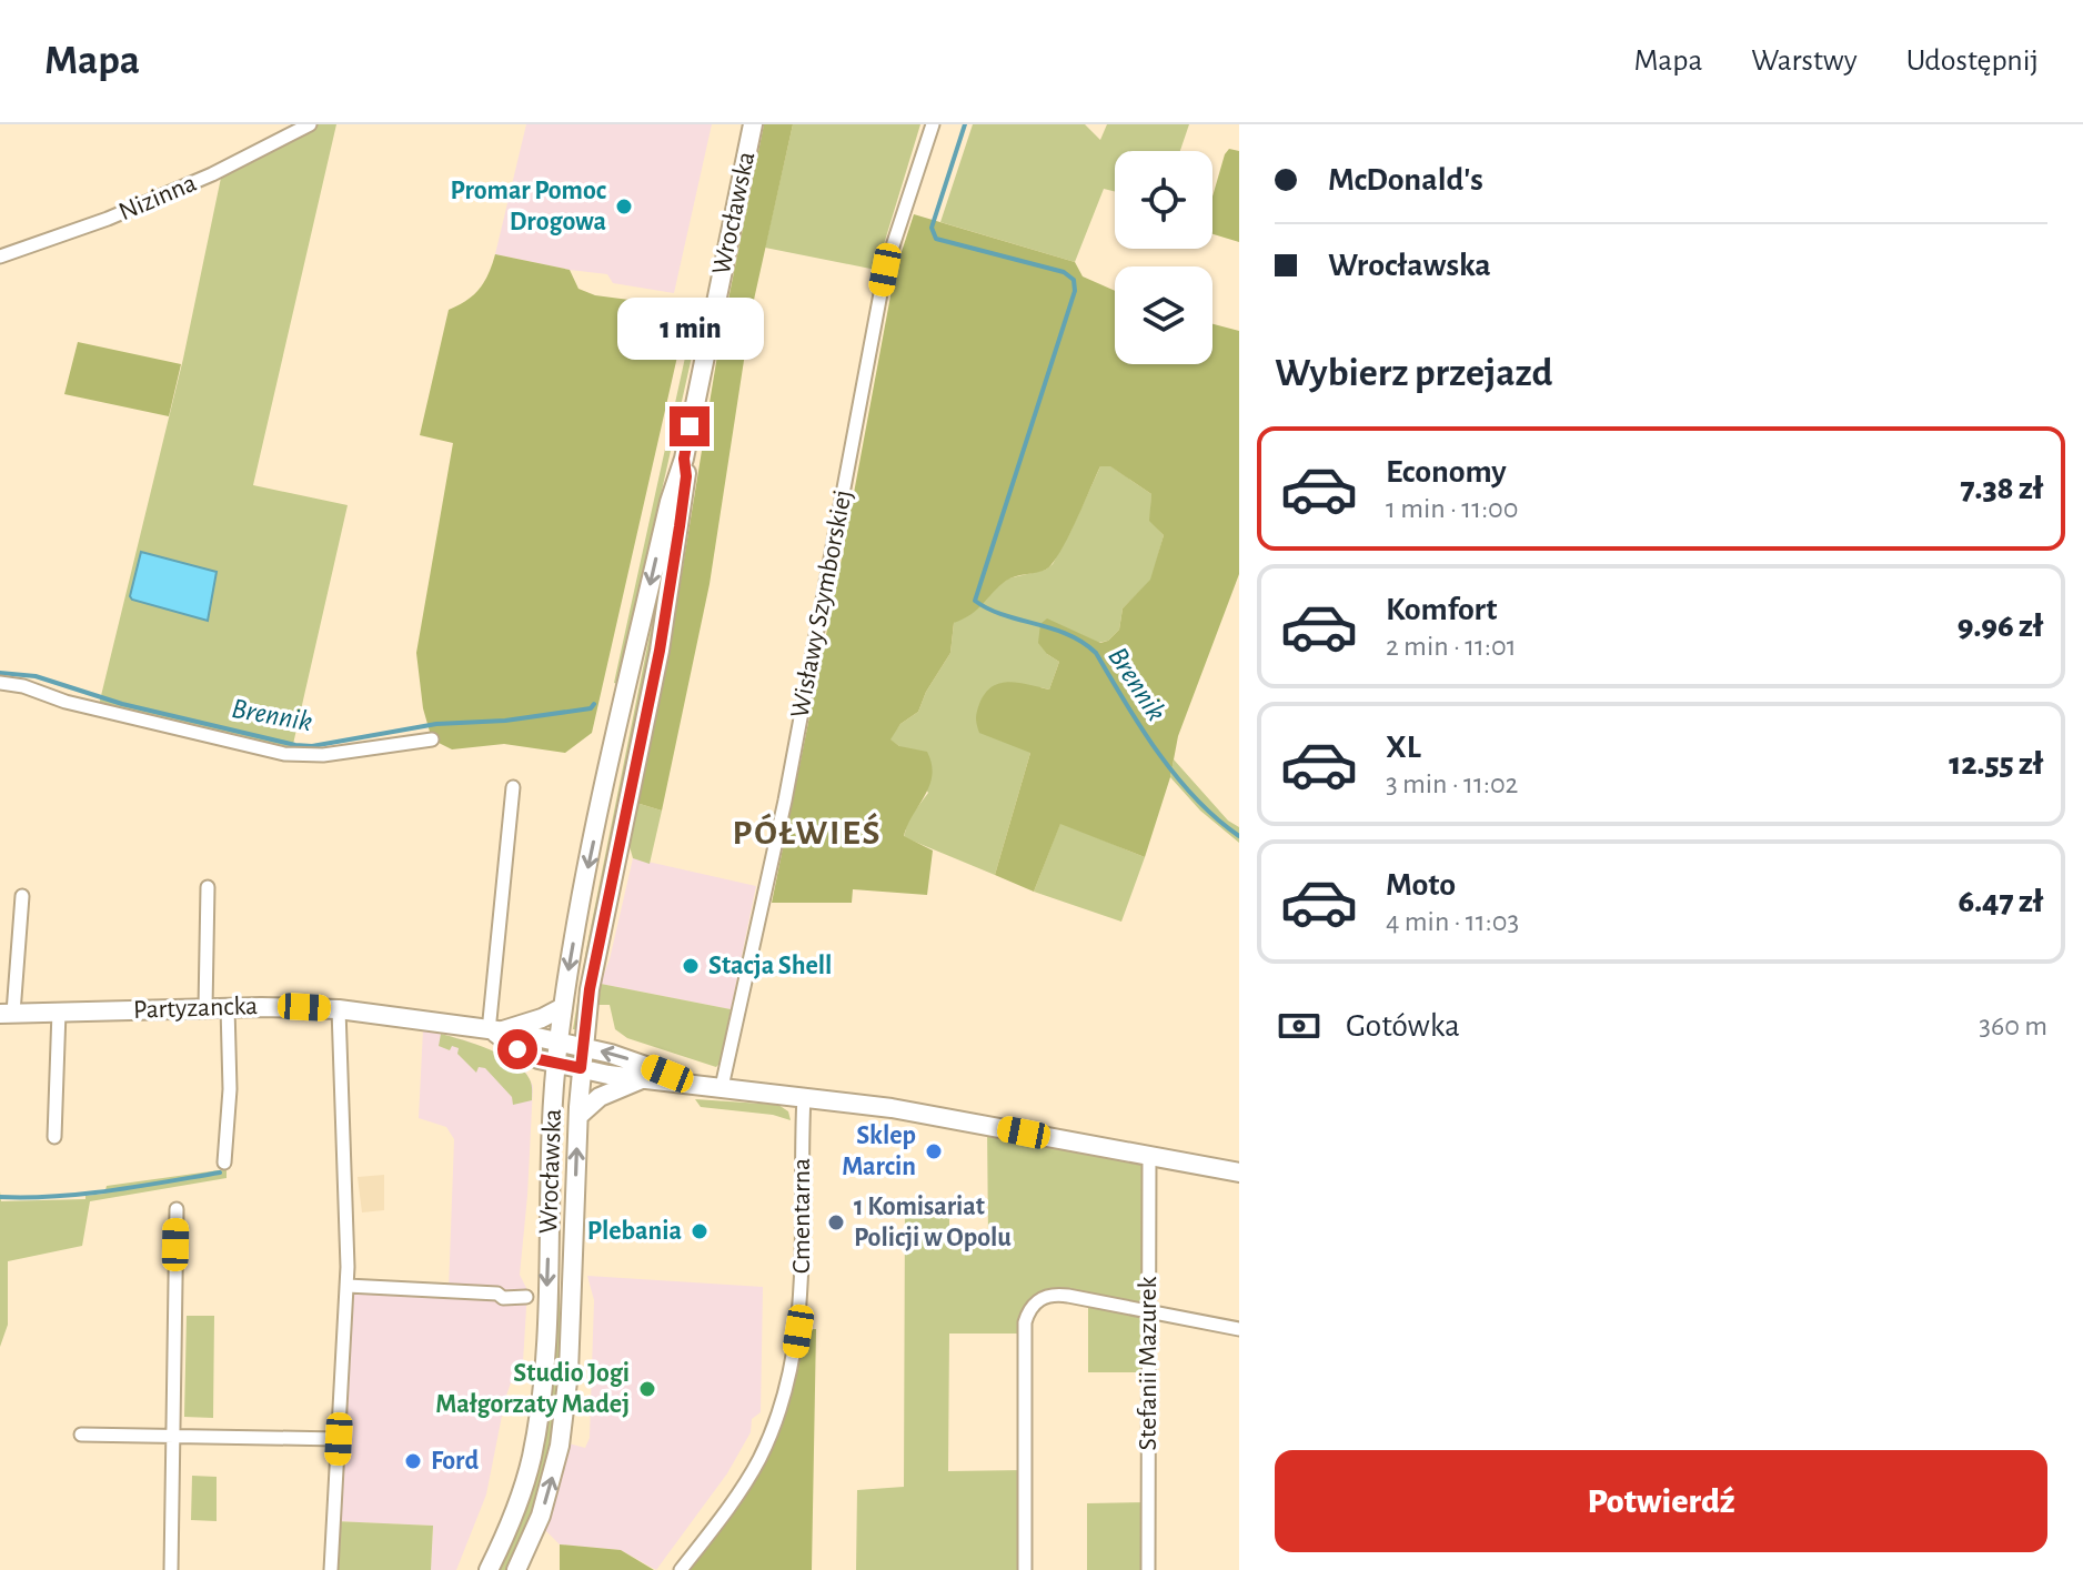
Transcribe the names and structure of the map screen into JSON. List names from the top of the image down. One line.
{"streets":{"main road":["Wrocławska","Partyzancka"],"street":["Nizinna","Wisławy Szymborskiej","Cmentarna","Stefanii Mazurek"]},"crossings":[["Wrocławska","Partyzancka"]],"districts":["PÓŁWIEŚ"],"water":["Brennik"],"places":["Promar Pomoc Drogowa","Stacja Shell","Sklep Marcin","1 Komisariat Policji w Opolu","Plebania","Studio Jogi Małgorzaty Madej","Ford"],"page":{"header":"Mapa","nav":["Mapa","Warstwy","Udostępnij"],"banner":["McDonald's","Wrocławska"],"bubble":"1 min","heading":"Wybierz przejazd","list":[{"name":"Economy","note":"1 min · 11:00","value":"7.38 zł"},{"name":"Komfort","note":"2 min · 11:01","value":"9.96 zł"},{"name":"XL","note":"3 min · 11:02","value":"12.55 zł"},{"name":"Moto","note":"4 min · 11:03","value":"6.47 zł"}],"pay":["Gotówka","360 m"],"buttons":"Potwierdź"}}
